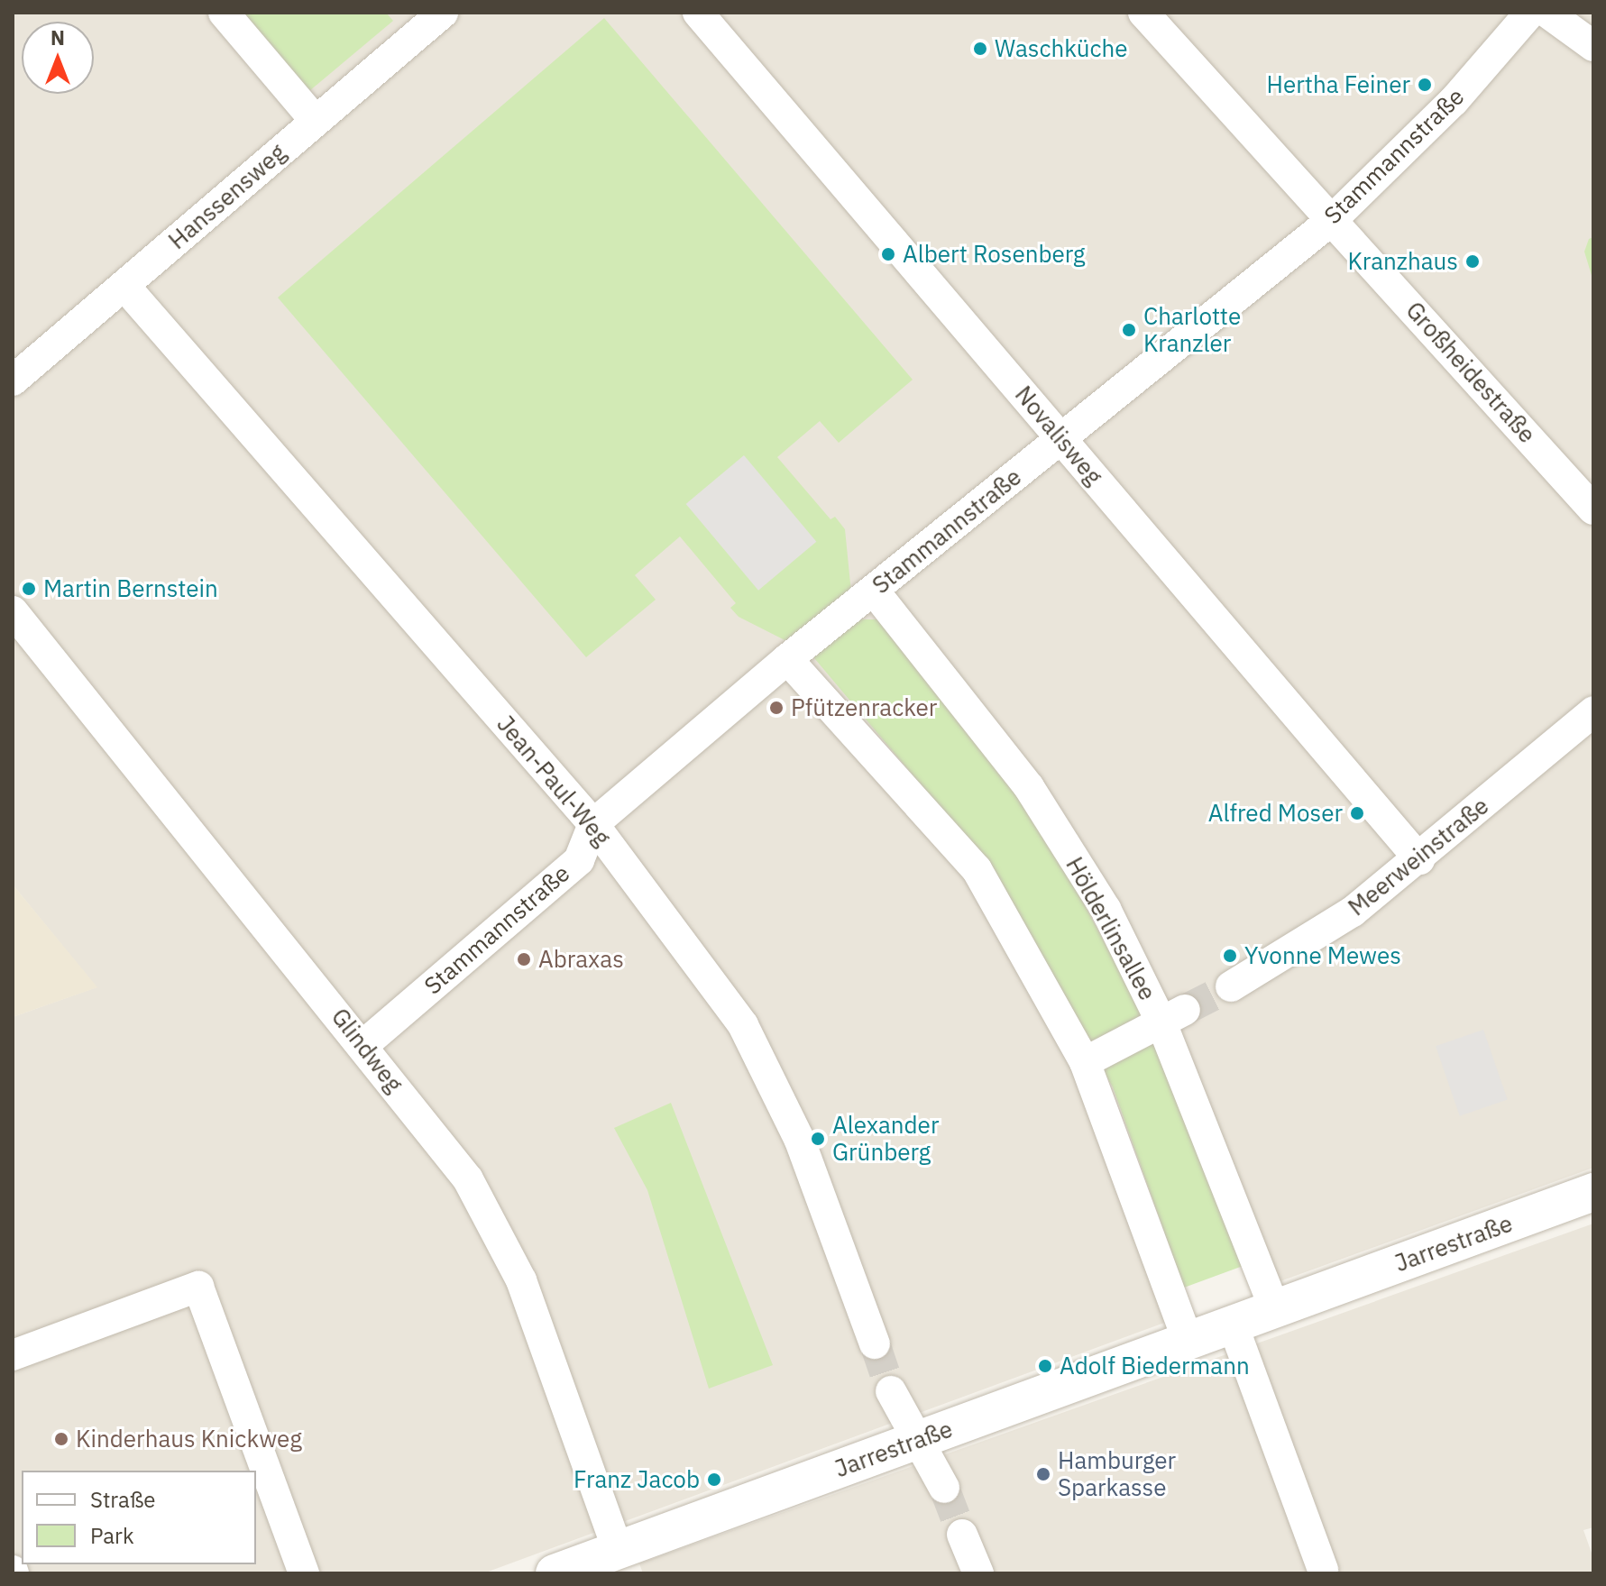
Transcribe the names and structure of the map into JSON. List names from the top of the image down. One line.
{"streets":{"street":["Stammannstraße","Hanssensweg","Großheidestraße","Novalisweg","Jean-Paul-Weg","Meerweinstraße","Hölderlinsallee","Glindweg","Jarrestraße"]},"crossings":[["Stammannstraße","Großheidestraße"],["Stammannstraße","Novalisweg"],["Stammannstraße","Jean-Paul-Weg"],["Stammannstraße","Hölderlinsallee"],["Stammannstraße","Glindweg"],["Hanssensweg","Jean-Paul-Weg"],["Novalisweg","Meerweinstraße"],["Hölderlinsallee","Jarrestraße"],["Glindweg","Jarrestraße"]],"places":["Waschküche","Hertha Feiner","Albert Rosenberg","Kranzhaus","Charlotte Kranzler","Martin Bernstein","Pfützenracker","Alfred Moser","Yvonne Mewes","Abraxas","Alexander Grünberg","Adolf Biedermann","Kinderhaus Knickweg","Hamburger Sparkasse","Franz Jacob"],"legend":["Straße","Park"],"north":"top"}
